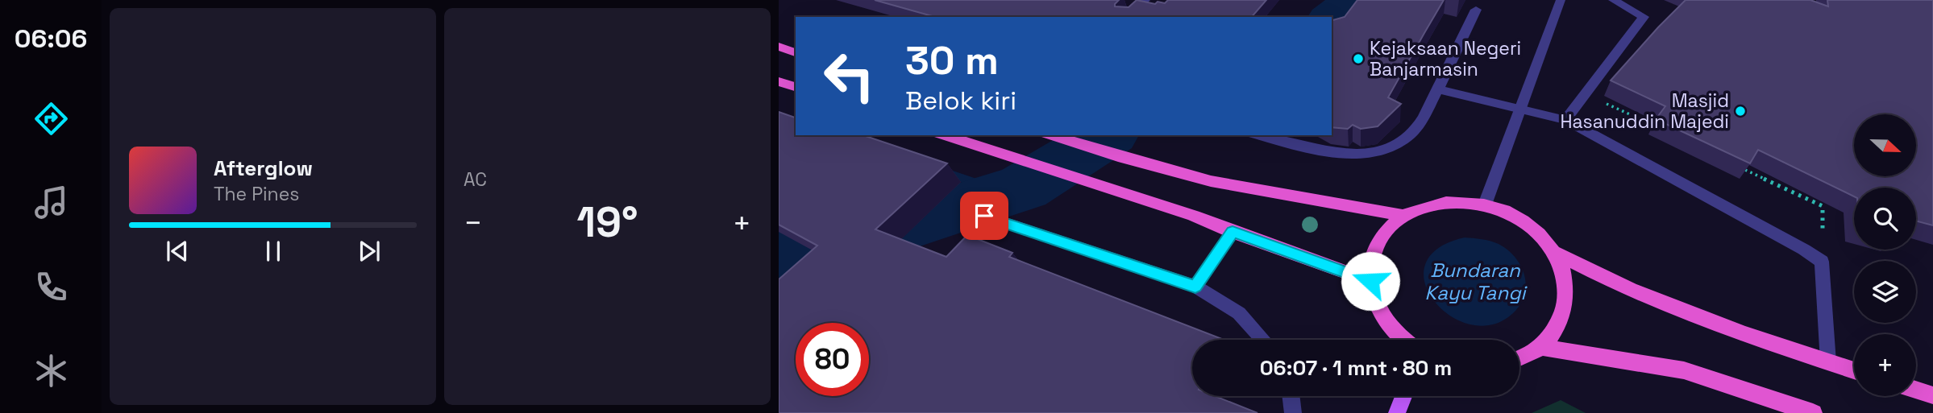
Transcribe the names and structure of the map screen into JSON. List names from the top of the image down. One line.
{"water":["Bundaran Kayu Tangi"],"places":["Kejaksaan Negeri Banjarmasin","Masjid Hasanuddin Majedi"],"north":"right","page":{"tabs":"06:06","tile":"AC","turn":["30 m","Belok kiri"],"map_buttons":"+","song":["Afterglow","The Pines"],"heat":["−","19°","+"],"limit":"80","trip":"06:07 · 1 mnt · 80 m"}}
